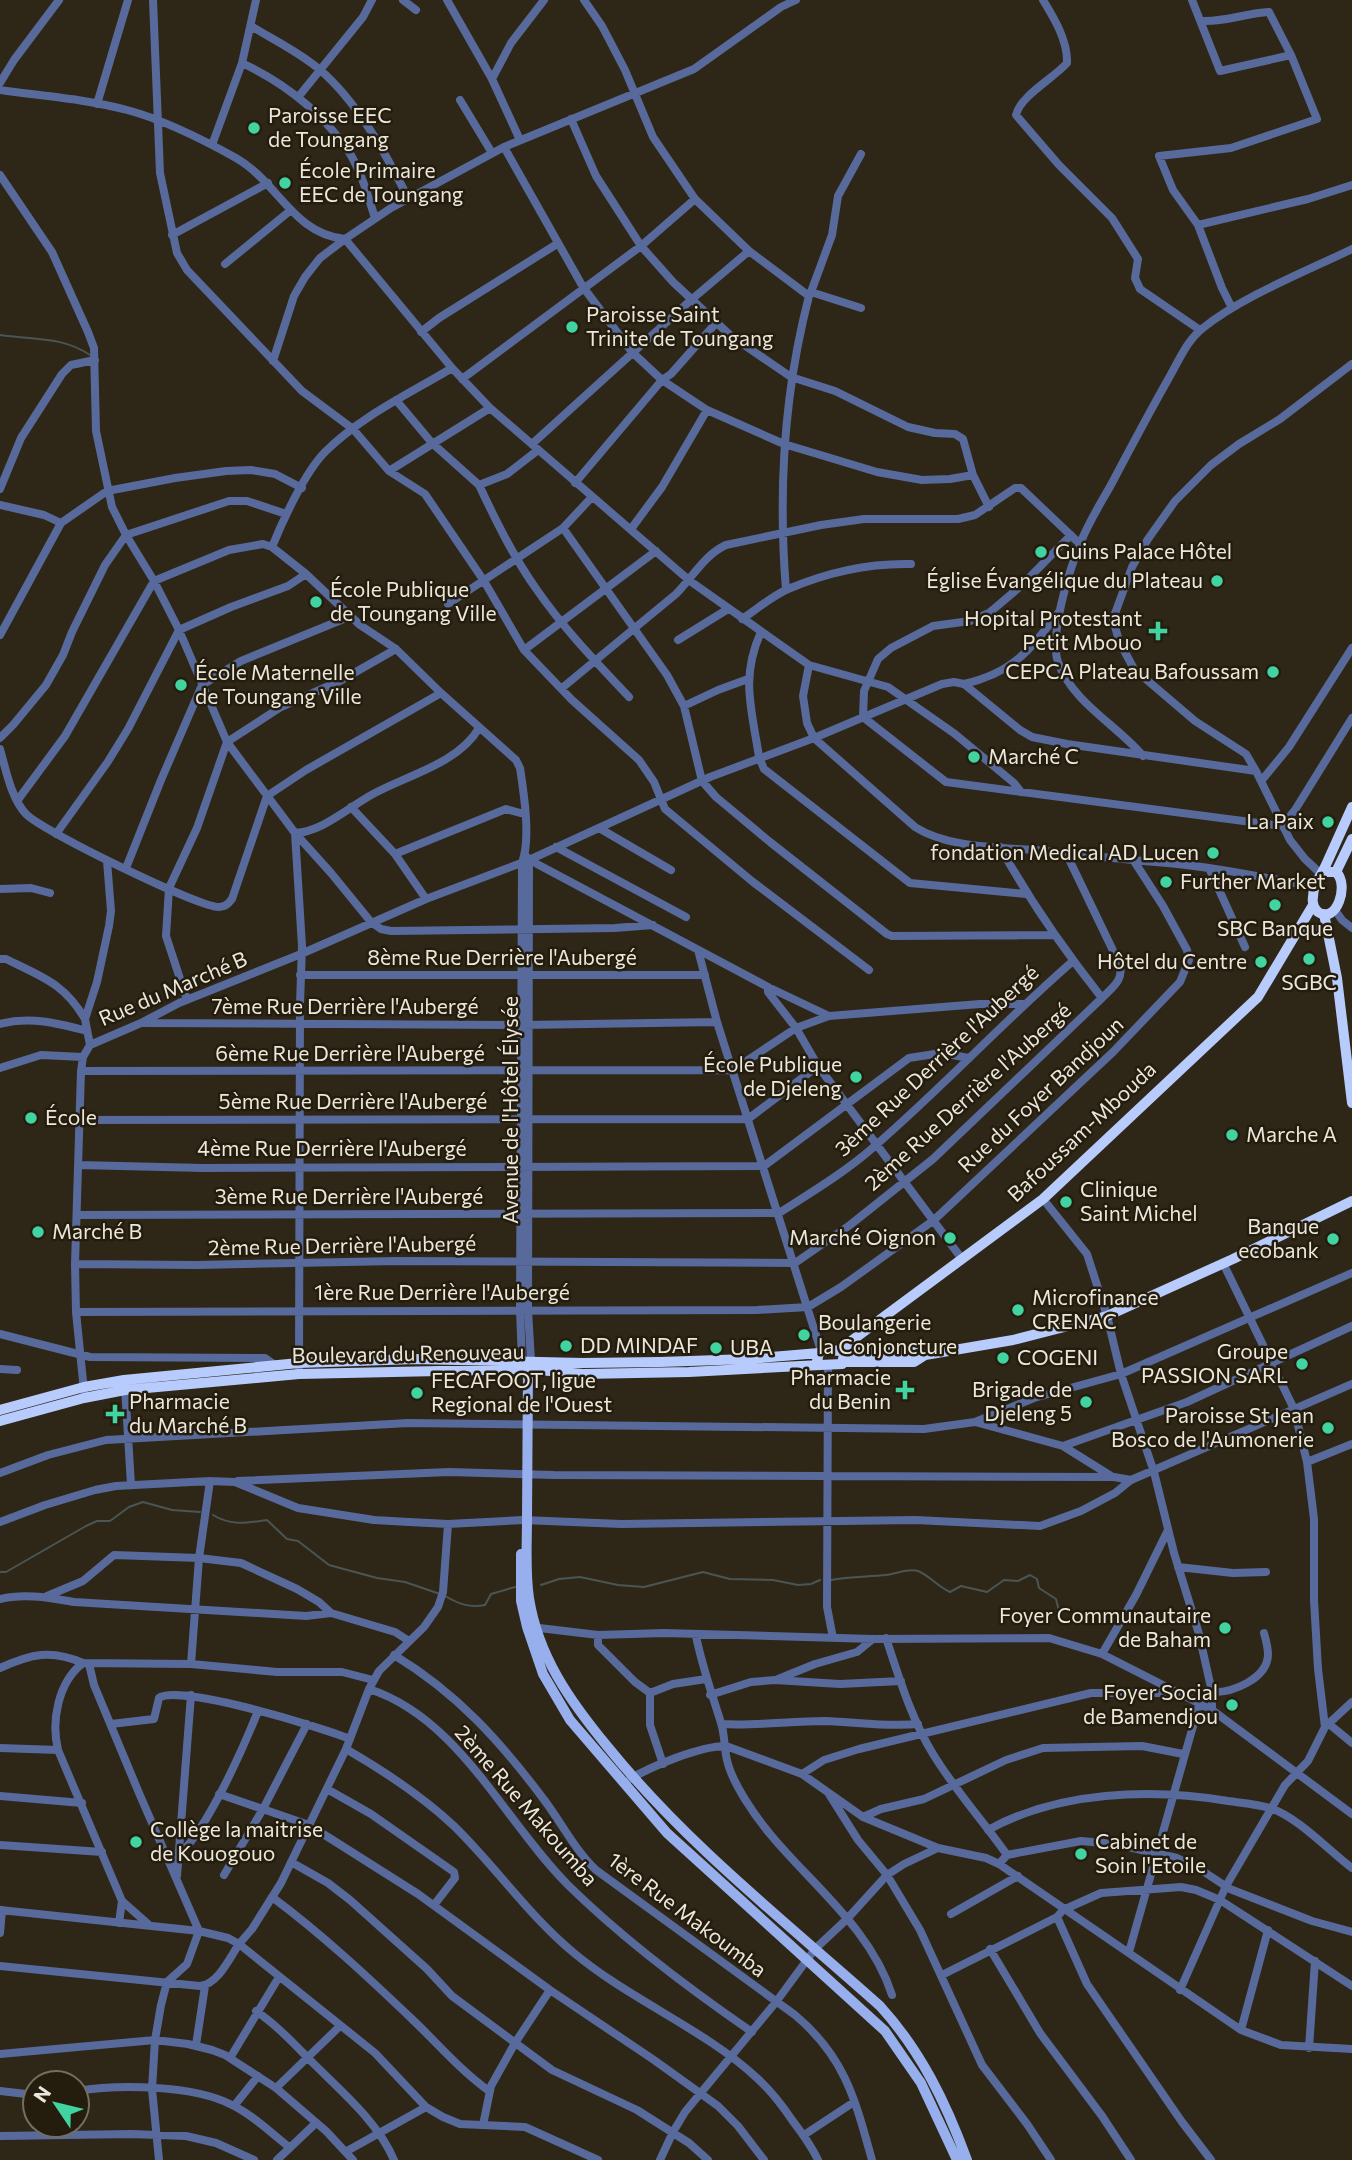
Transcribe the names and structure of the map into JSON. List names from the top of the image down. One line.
{"streets":{"highway":["Bafoussam-Mbouda","Boulevard du Renouveau"],"street":["8ème Rue Derrière l'Aubergé","Rue du Marché B","7ème Rue Derrière l'Aubergé","6ème Rue Derrière l'Aubergé","3ème Rue Derrière l'Aubergé","Rue du Foyer Bandjoun","2ème Rue Derrière l'Aubergé","5ème Rue Derrière l'Aubergé","Avenue de l'Hôtel Élysée","4ème Rue Derrière l'Aubergé","1ère Rue Derrière l'Aubergé","2ème Rue Makoumba","1ère Rue Makoumba"]},"crossings":[["8ème Rue Derrière l'Aubergé","Avenue de l'Hôtel Élysée"],["Rue du Marché B","7ème Rue Derrière l'Aubergé"],["Rue du Marché B","6ème Rue Derrière l'Aubergé"],["Rue du Marché B","3ème Rue Derrière l'Aubergé"],["Rue du Marché B","2ème Rue Derrière l'Aubergé"],["Rue du Marché B","5ème Rue Derrière l'Aubergé"],["Rue du Marché B","Avenue de l'Hôtel Élysée"],["Rue du Marché B","4ème Rue Derrière l'Aubergé"],["Rue du Marché B","1ère Rue Derrière l'Aubergé"],["Rue du Marché B","Boulevard du Renouveau"],["7ème Rue Derrière l'Aubergé","Avenue de l'Hôtel Élysée"],["6ème Rue Derrière l'Aubergé","Avenue de l'Hôtel Élysée"],["3ème Rue Derrière l'Aubergé","Avenue de l'Hôtel Élysée"],["Rue du Foyer Bandjoun","1ère Rue Derrière l'Aubergé"],["2ème Rue Derrière l'Aubergé","Avenue de l'Hôtel Élysée"],["5ème Rue Derrière l'Aubergé","Avenue de l'Hôtel Élysée"],["Avenue de l'Hôtel Élysée","4ème Rue Derrière l'Aubergé"],["Avenue de l'Hôtel Élysée","1ère Rue Derrière l'Aubergé"],["Avenue de l'Hôtel Élysée","Boulevard du Renouveau"]],"places":{"other":["Paroisse EEC de Toungang","École Primaire EEC de Toungang","Paroisse Saint Trinite de Toungang","Guins Palace Hôtel","Église Évangélique du Plateau","École Publique de Toungang Ville","CEPCA Plateau Bafoussam","École Maternelle de Toungang Ville","Marché C","La Paix","fondation Medical AD Lucen","Further Market","SBC Banque","SGBC","Hôtel du Centre","École Publique de Djeleng","École","Marche A","Clinique Saint Michel","Marché B","Marché Oignon","Banque ecobank","Microfinance CRENAC","Boulangerie la Conjoncture","DD MINDAF","UBA","COGENI","Groupe PASSION SARL","FECAFOOT, ligue Regional de l'Ouest","Brigade de Djeleng 5","Paroisse St Jean Bosco de l'Aumonerie","Foyer Communautaire de Baham","Foyer Social de Bamendjou","Collège la maitrise de Kouogouo","Cabinet de Soin l'Etoile"],"health":["Hopital Protestant Petit Mbouo","Pharmacie du Benin","Pharmacie du Marché B"]},"north":"top left"}
